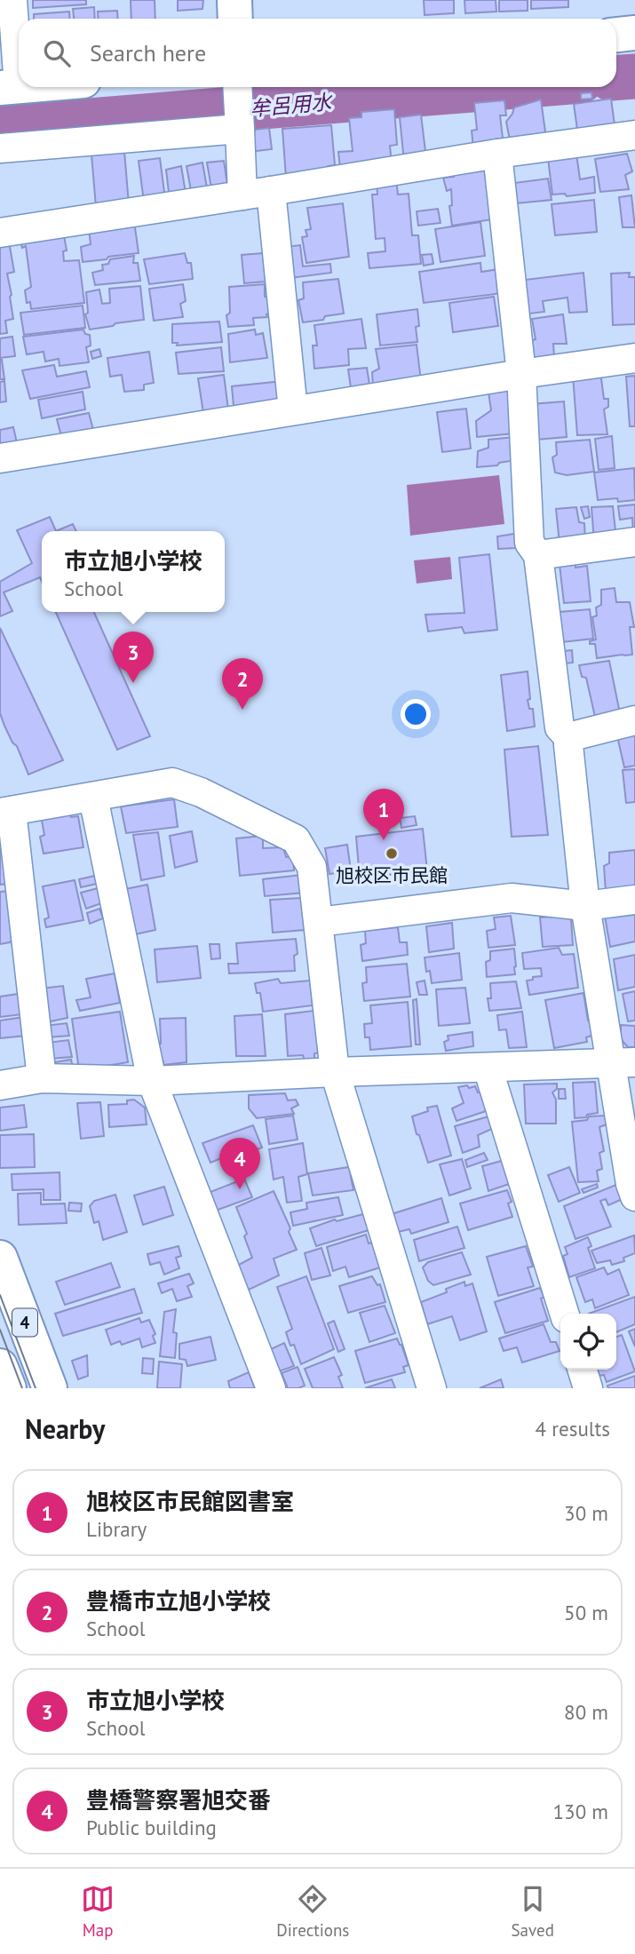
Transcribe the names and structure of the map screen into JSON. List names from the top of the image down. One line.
{"streets":{"main road":["4"]},"water":["牟呂用水"],"places":["旭校区市民館"],"page":{"search":"Search here","popup":["市立旭小学校","School"],"pins":["3","2","1","4"],"heading":["Nearby","4 results"],"list":[{"mark":"1","name":"旭校区市民館図書室","note":"Library","value":"30 m"},{"mark":"2","name":"豊橋市立旭小学校","note":"School","value":"50 m"},{"mark":"3","name":"市立旭小学校","note":"School","value":"80 m"},{"mark":"4","name":"豊橋警察署旭交番","note":"Public building","value":"130 m"}],"nav":["Map","Directions","Saved"]}}
